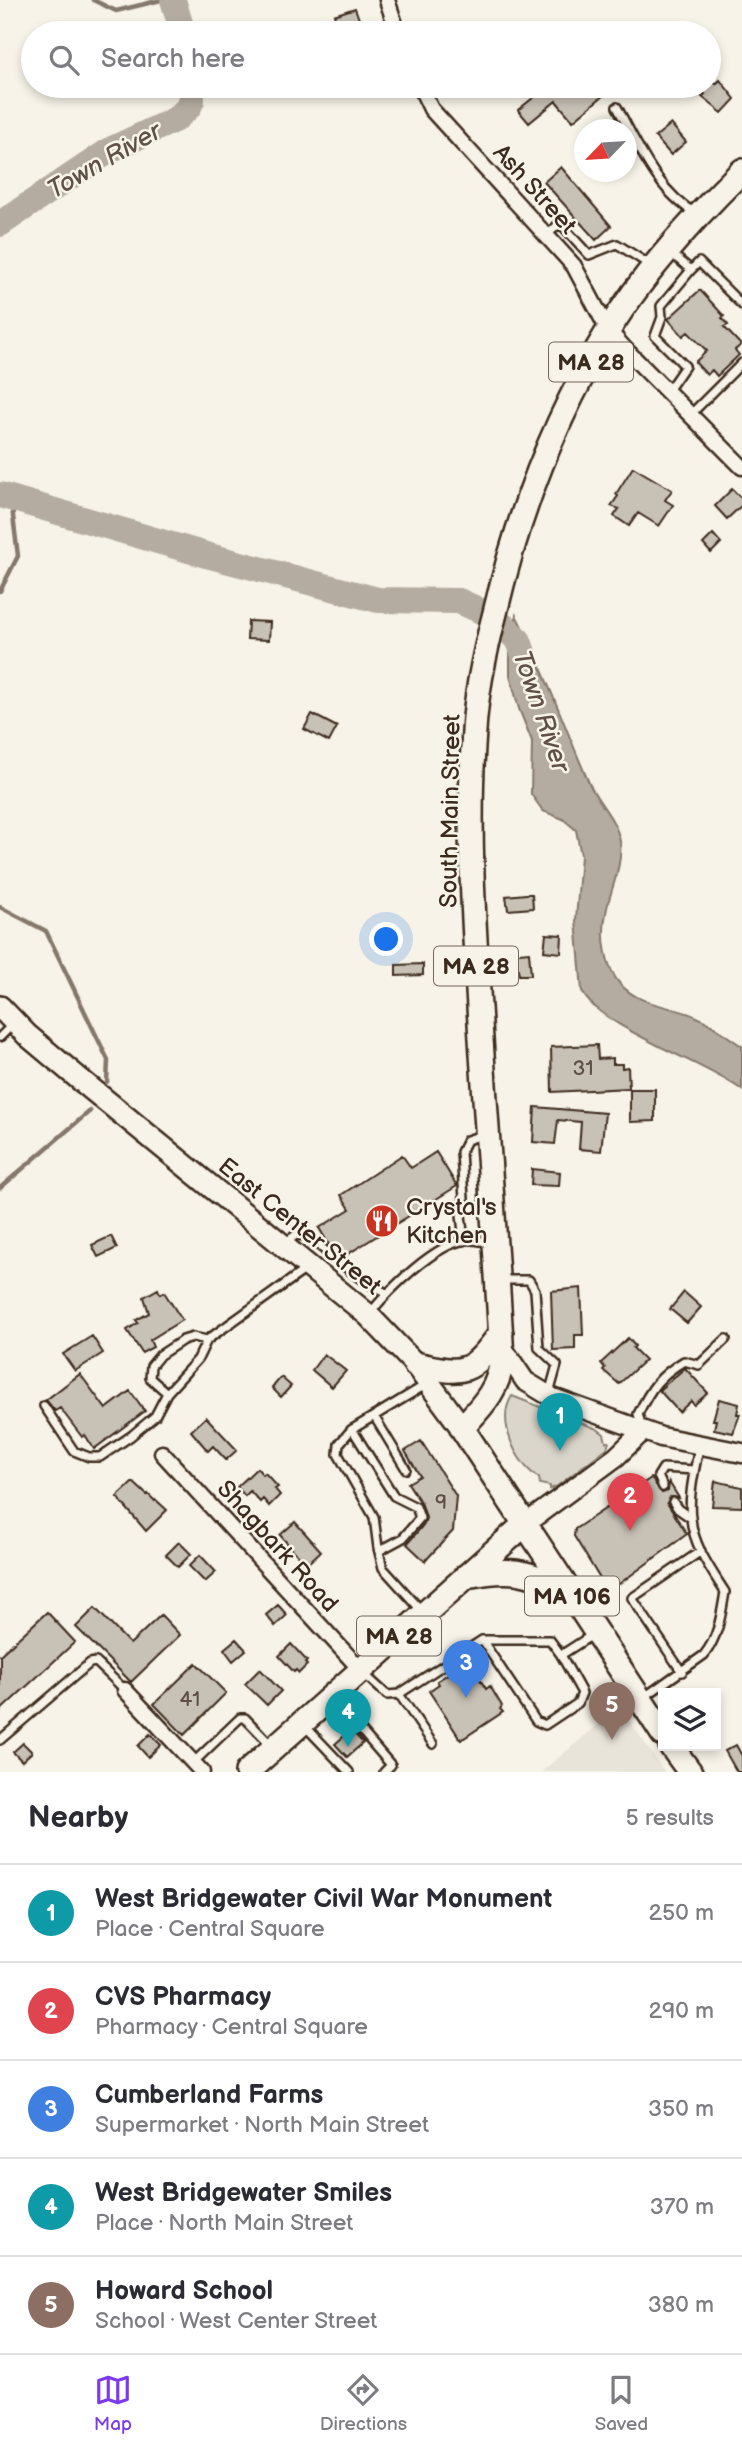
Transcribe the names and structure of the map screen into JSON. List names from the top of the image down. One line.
{"streets":{"main road":["MA 28","South Main Street","East Center Street","MA 106"],"street":["Ash Street","Shagbark Road"]},"crossings":[["Ash Street","South Main Street"],["MA 28","East Center Street"],["MA 28","Shagbark Road"],["MA 28","MA 106"],["South Main Street","East Center Street"],["East Center Street","MA 106"]],"water":["Town River"],"places":{"restaurant":["Crystal's Kitchen"]},"house_numbers":["31","9","41"],"north":"bottom left","page":{"search":"Search here","pins":["1","2","3","5","4"],"heading":["Nearby","5 results"],"list":[{"mark":"1","name":"West Bridgewater Civil War Monument","note":"Place · Central Square","value":"250 m"},{"mark":"2","name":"CVS Pharmacy","note":"Pharmacy · Central Square","value":"290 m"},{"mark":"3","name":"Cumberland Farms","note":"Supermarket · North Main Street","value":"350 m"},{"mark":"4","name":"West Bridgewater Smiles","note":"Place · North Main Street","value":"370 m"},{"mark":"5","name":"Howard School","note":"School · West Center Street","value":"380 m"}],"nav":["Map","Directions","Saved"]}}
